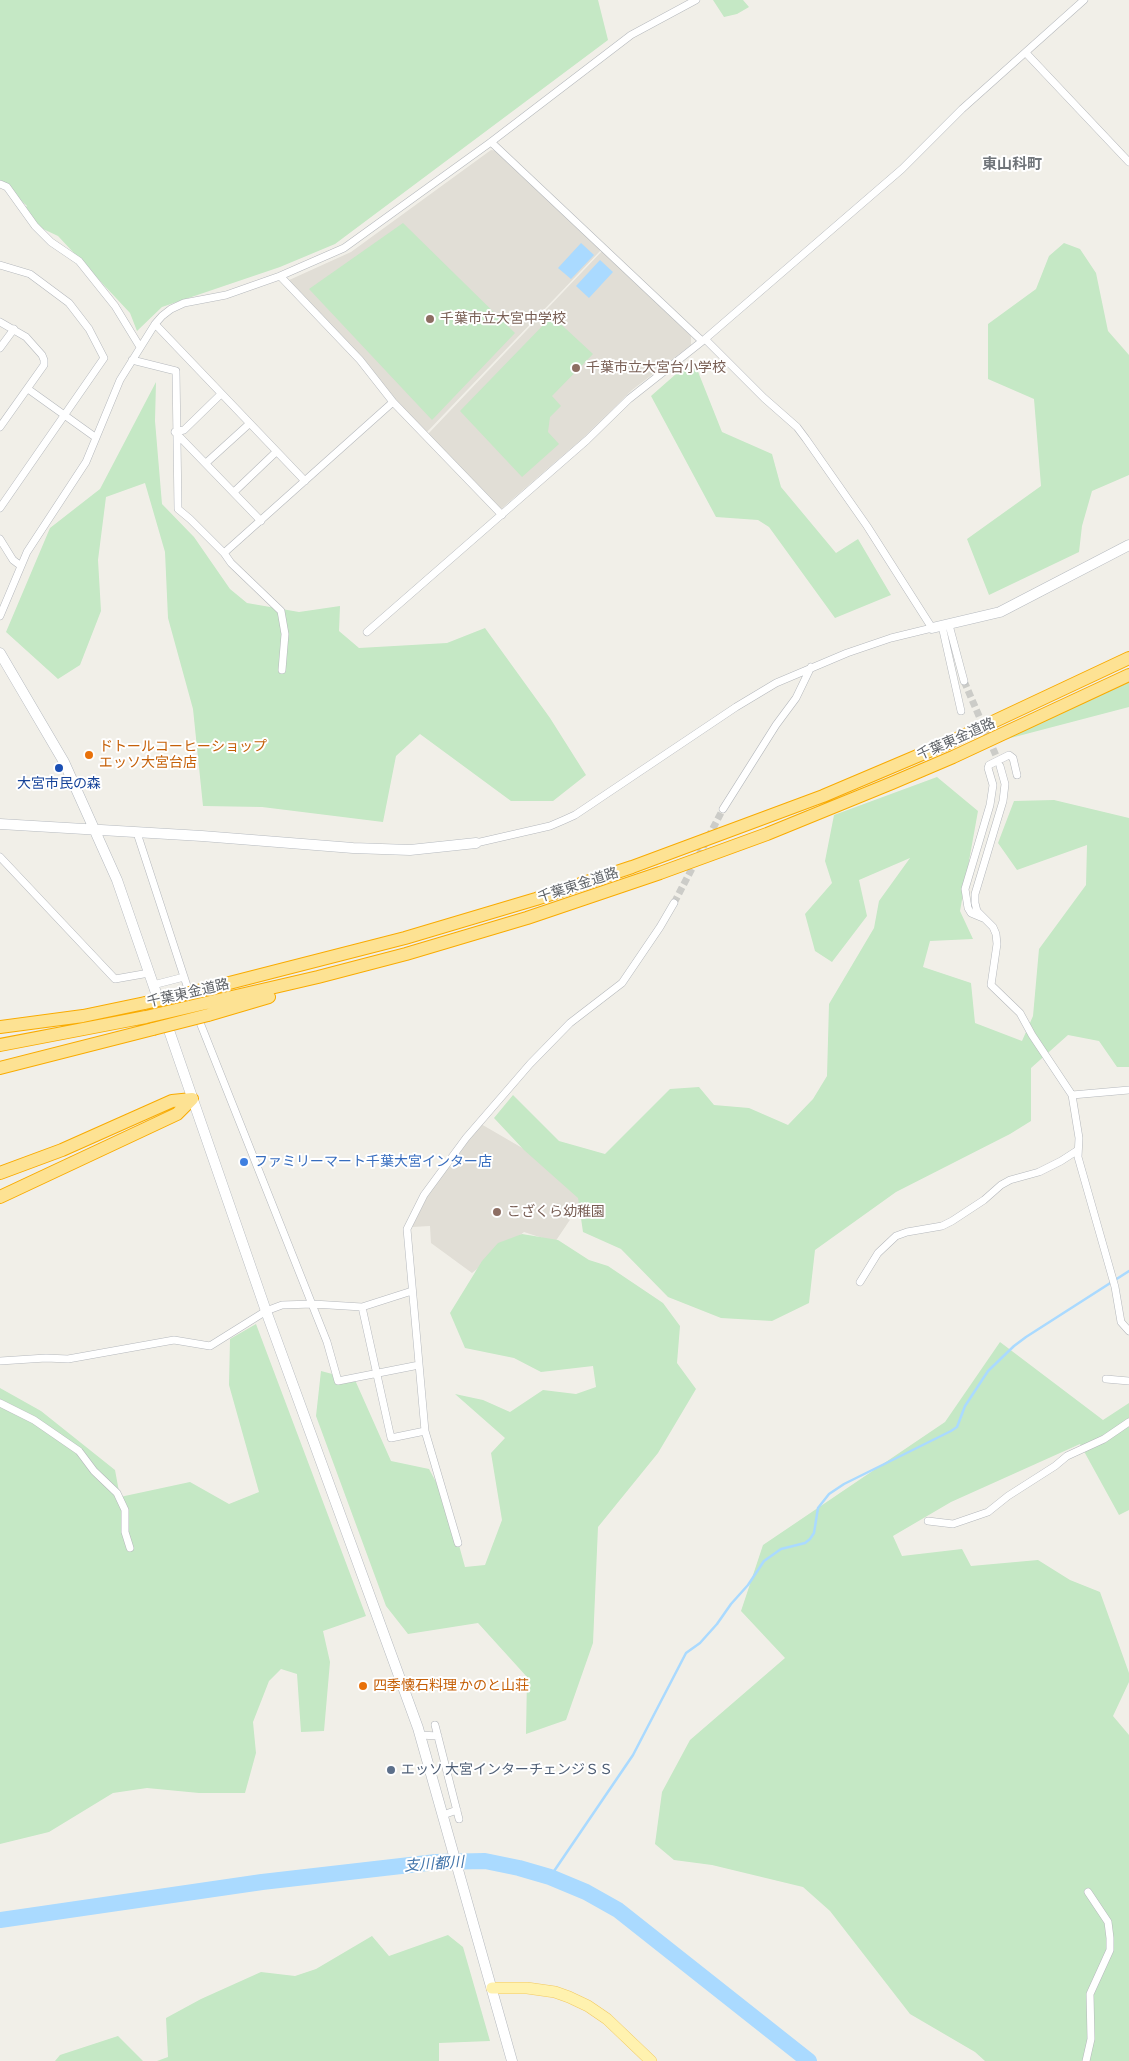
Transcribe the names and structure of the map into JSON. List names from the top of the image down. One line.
{"streets":{"highway":["千葉東金道路"]},"districts":["東山科町"],"water":["支川都川"],"places":["千葉市立大宮中学校","千葉市立大宮台小学校","ドトールコーヒーショップ エッソ大宮台店","大宮市民の森","ファミリーマート千葉大宮インター店","こざくら幼稚園","四季懐石料理 かのと山荘","エッソ 大宮インターチェンジＳＳ"]}
